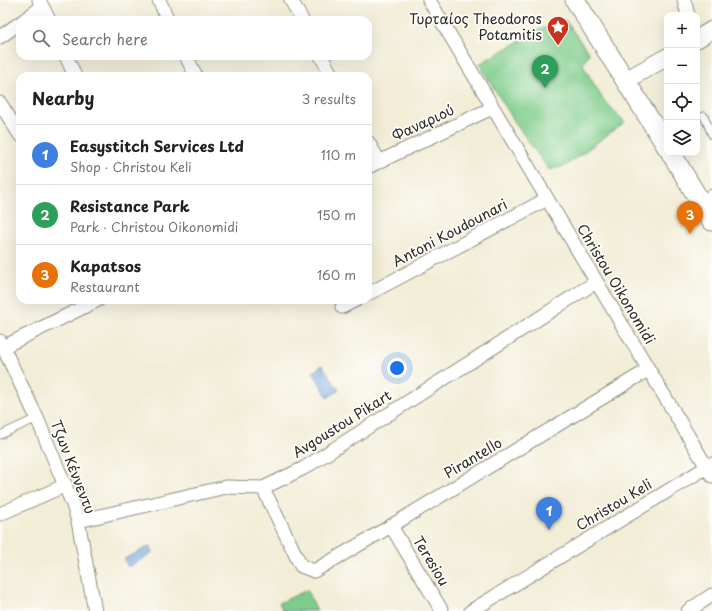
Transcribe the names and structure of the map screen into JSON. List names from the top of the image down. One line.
{"streets":{"street":["Φαναριού","Antoni Koudounari","Christou Oikonomidi","Avgoustou Pikart","Pirantello","Τζων Κέννεντυ","Christou Keli","Teresiou"]},"crossings":[["Φαναριού","Christou Oikonomidi"],["Antoni Koudounari","Christou Oikonomidi"],["Christou Oikonomidi","Avgoustou Pikart"],["Christou Oikonomidi","Pirantello"],["Christou Oikonomidi","Christou Keli"],["Avgoustou Pikart","Pirantello"],["Avgoustou Pikart","Τζων Κέννεντυ"],["Pirantello","Teresiou"]],"places":{"place":["Τυρταίος Theodoros Potamitis"]},"page":{"map_buttons":["+","−"],"search":"Search here","pins":["2","3","1"],"heading":["Nearby","3 results"],"list":[{"mark":"1","name":"Easystitch Services Ltd","note":"Shop · Christou Keli","value":"110 m"},{"mark":"2","name":"Resistance Park","note":"Park · Christou Oikonomidi","value":"150 m"},{"mark":"3","name":"Kapatsos","note":"Restaurant","value":"160 m"}]}}
